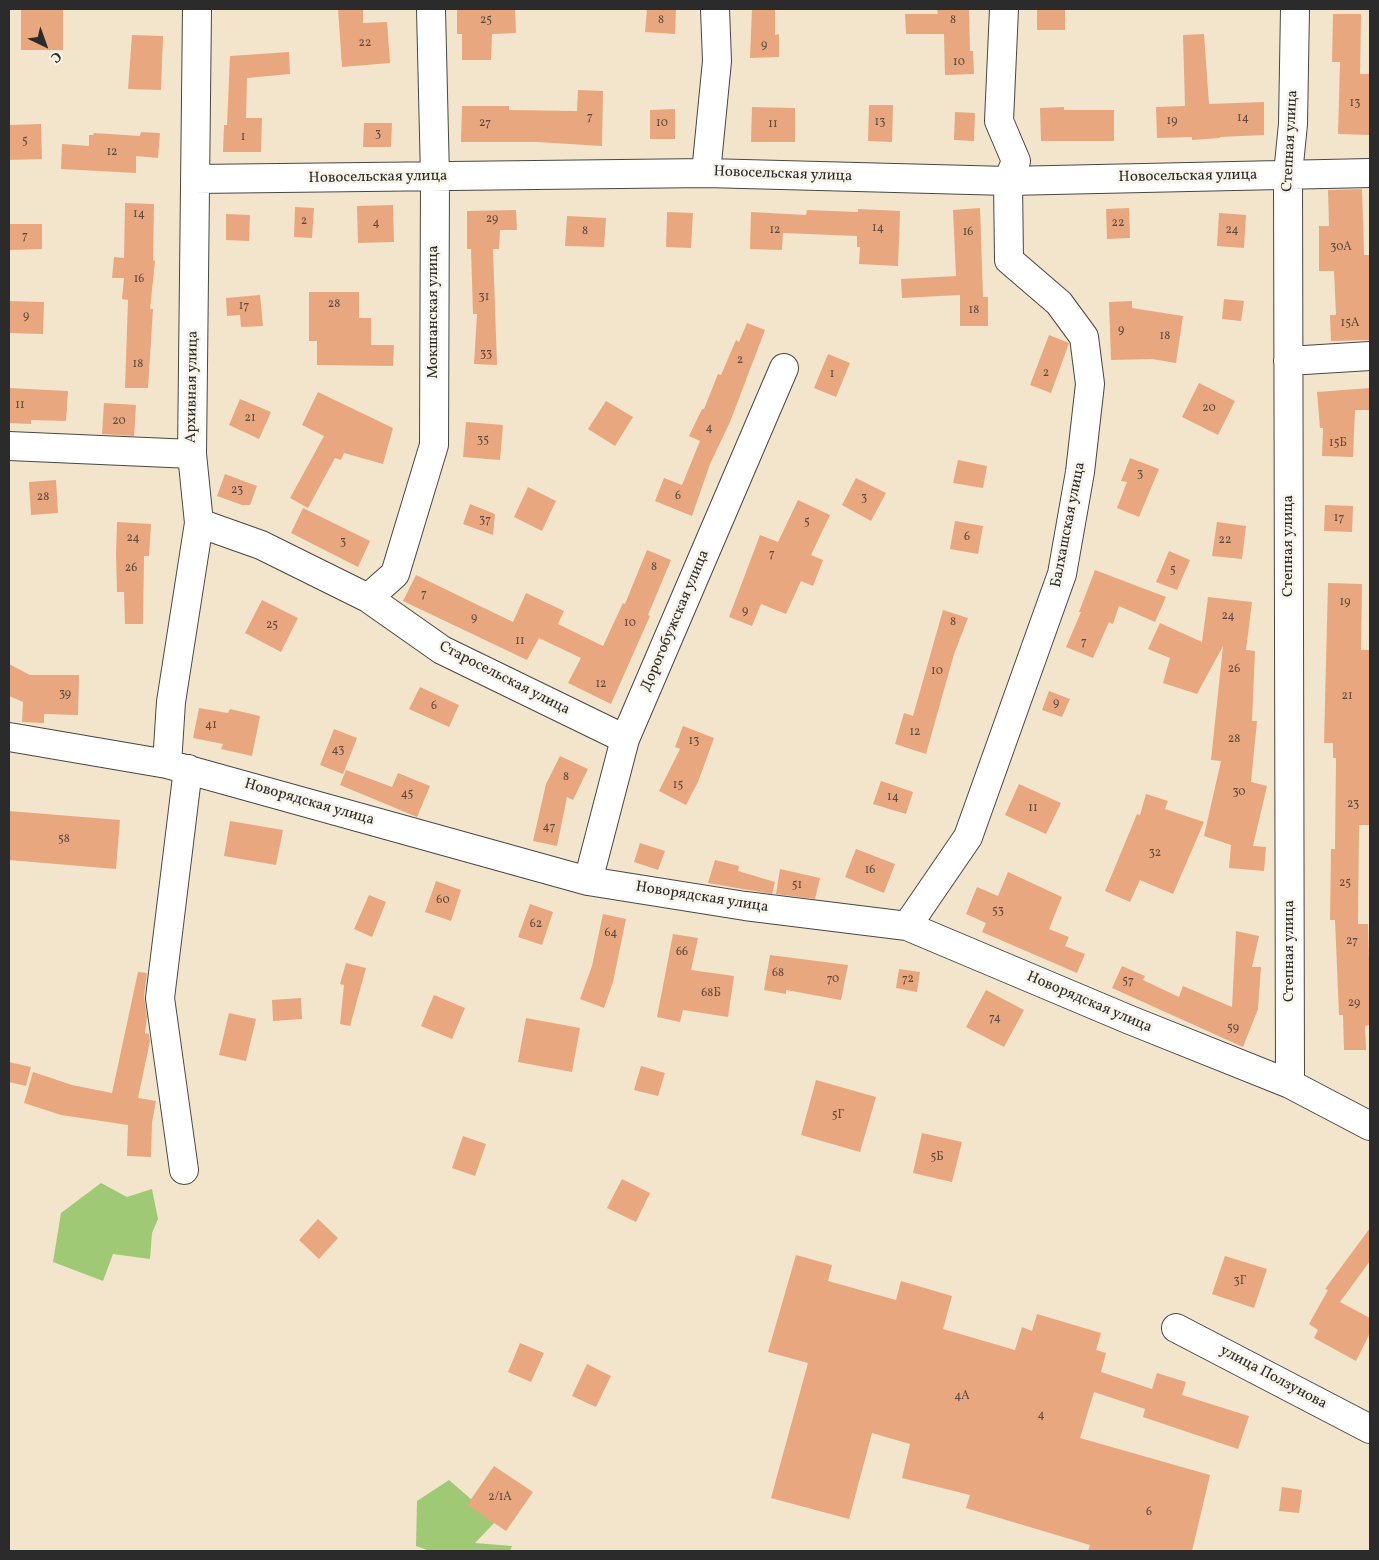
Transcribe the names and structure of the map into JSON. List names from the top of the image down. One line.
{"streets":{"street":["Степная улица","Новосельская улица","Мокшанская улица","Архивная улица","Балхашская улица","Дорогобужская улица","Старосельская улица","Новорядская улица","улица Ползунова"]},"crossings":[["Степная улица","Новосельская улица"],["Степная улица","Новорядская улица"],["Новосельская улица","Мокшанская улица"],["Новосельская улица","Архивная улица"],["Новосельская улица","Балхашская улица"],["Мокшанская улица","Старосельская улица"],["Архивная улица","Старосельская улица"],["Архивная улица","Новорядская улица"],["Балхашская улица","Новорядская улица"],["Дорогобужская улица","Старосельская улица"],["Дорогобужская улица","Новорядская улица"]],"house_numbers":["25","8","8","22","9","10","13","7","14","19","13","27","10","11","3","1","5","12","14","29","2","4","22","14","12","24","8","16","7","30А","16","31","28","17","18","9","15А","9","18","33","2","18","2","1","11","20","21","20","4","35","15Б","3","23","6","28","3","17","37","5","6","24","22","3","7","8","26","5","7","19","9","24","9","8","10","25","11","7","26","10","12","39","21","9","6","41","12","28","13","43","8","15","30","45","14","23","11","47","58","32","16","25","51","60","53","62","64","27","66","68","70","72","57","68Б","29","74","59","5Г","5Б","3Г","4А","4","2/1А","6"],"north":"bottom right"}
